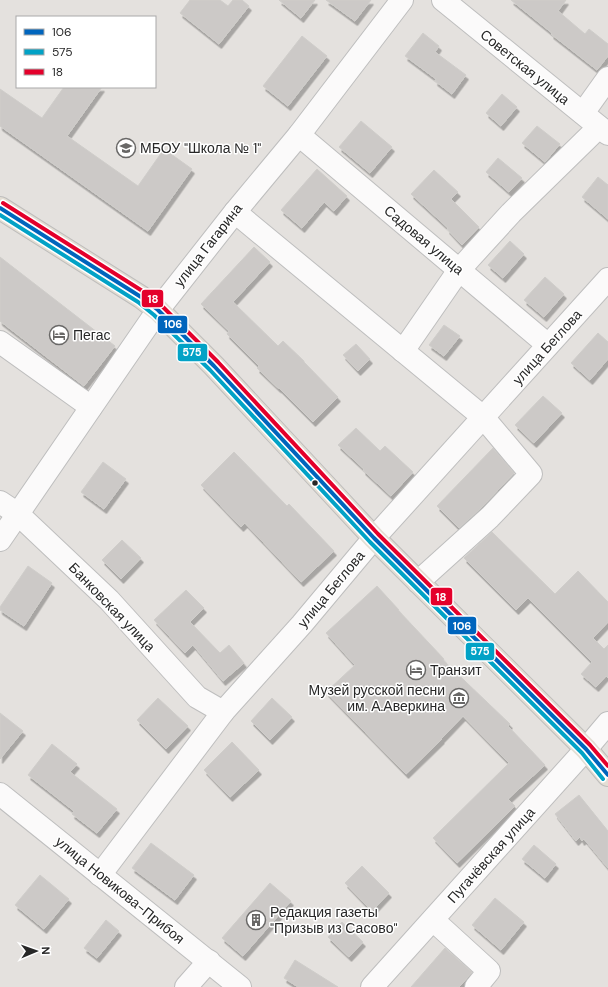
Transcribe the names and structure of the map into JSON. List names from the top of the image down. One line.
{"streets":{"street":["Советская улица","Садовая улица","улица Гагарина","улица Беглова","Банковская улица","Пугачёвская улица","улица Новикова-Прибоя"]},"crossings":[["Садовая улица","улица Гагарина"],["Садовая улица","улица Беглова"],["улица Гагарина","Банковская улица"],["улица Беглова","Банковская улица"],["улица Беглова","улица Новикова-Прибоя"]],"places":{"school or university":["МБОУ \"Школа № 1\""],"hotel":["Пегас","Транзит"],"museum":["Музей русской песни им. А.Аверкина"],"building":["Редакция газеты \"Призыв из Сасово\""]},"lines":["transit line 18","transit line 106","transit line 575"],"legend":["106","575","18"],"north":"right"}
